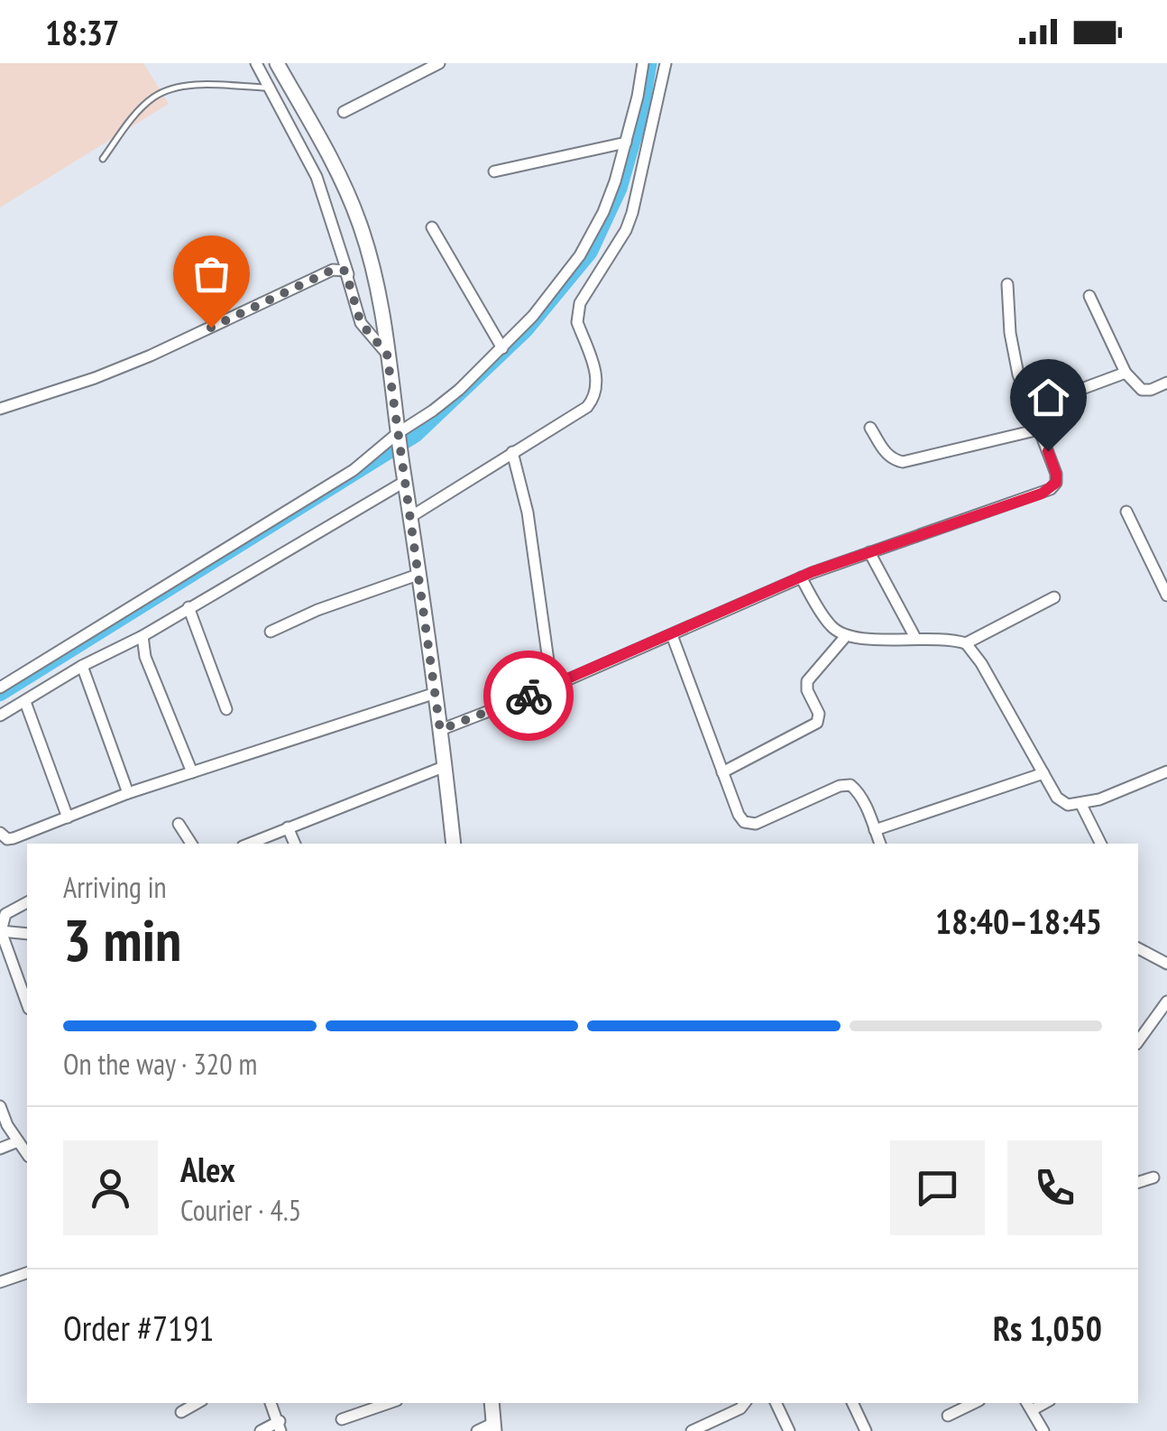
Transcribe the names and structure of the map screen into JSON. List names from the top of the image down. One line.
{"page":{"status":"18:37","heading":["3 min","Arriving in","18:40–18:45"],"panel":["Alex","Courier · 4.5","Order #7191","Rs 1,050"],"bar":"On the way · 320 m"}}
